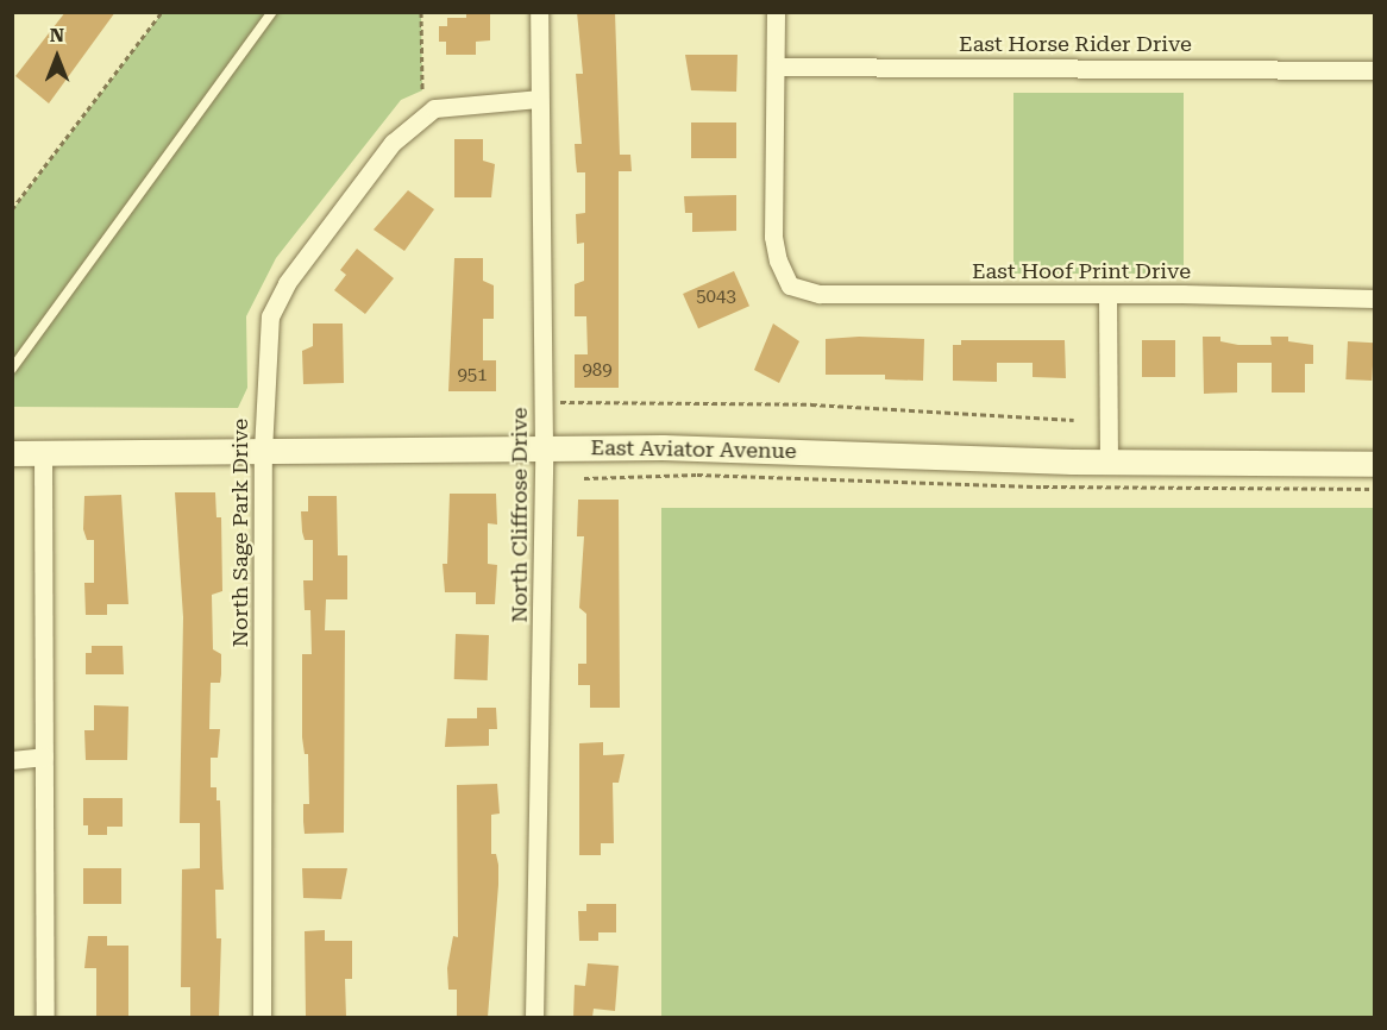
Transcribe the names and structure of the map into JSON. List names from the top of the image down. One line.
{"streets":{"street":["East Horse Rider Drive","East Hoof Print Drive","East Aviator Avenue","North Cliffrose Drive","North Sage Park Drive"]},"crossings":[["East Horse Rider Drive","East Hoof Print Drive"],["East Aviator Avenue","North Cliffrose Drive"],["East Aviator Avenue","North Sage Park Drive"],["North Cliffrose Drive","North Sage Park Drive"]],"house_numbers":["5043","989","951"],"north":"top"}
